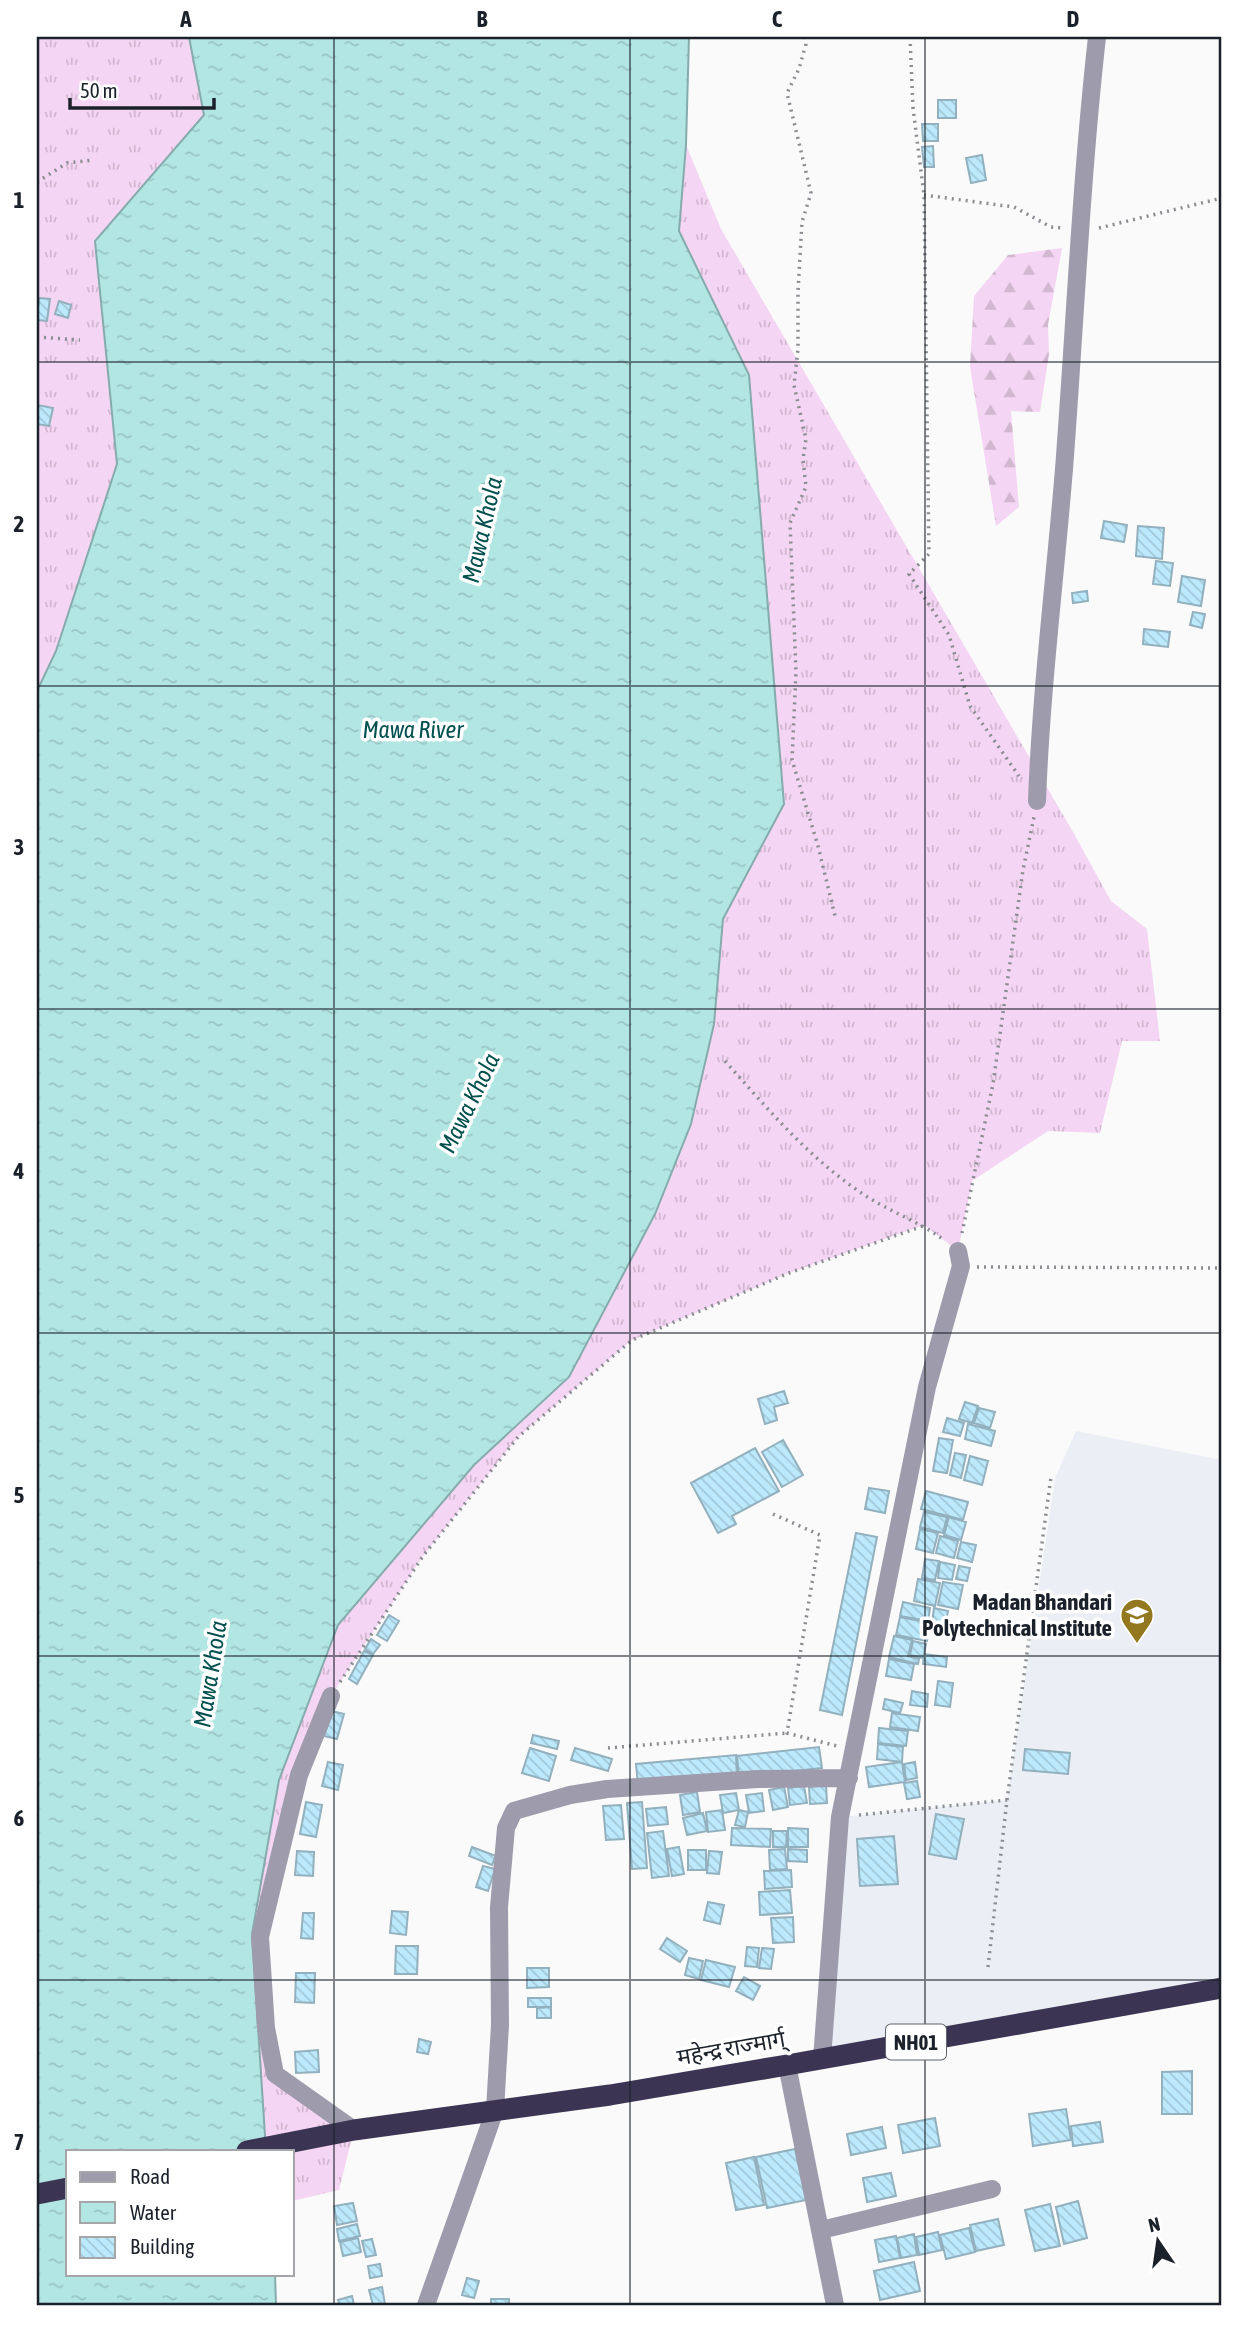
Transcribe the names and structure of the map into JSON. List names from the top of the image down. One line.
{"streets":{"highway":["NH01","महेन्द्र राज्मार्ग्"]},"water":["Mawa Khola","Mawa River"],"places":{"school or university":["Madan Bhandari Polytechnical Institute"]},"legend":["Road","Water","Building"],"scale_bar":"50 m","north":"top","grid":{"columns":["A","B","C","D"],"rows":["1","2","3","4","5","6","7"]}}
